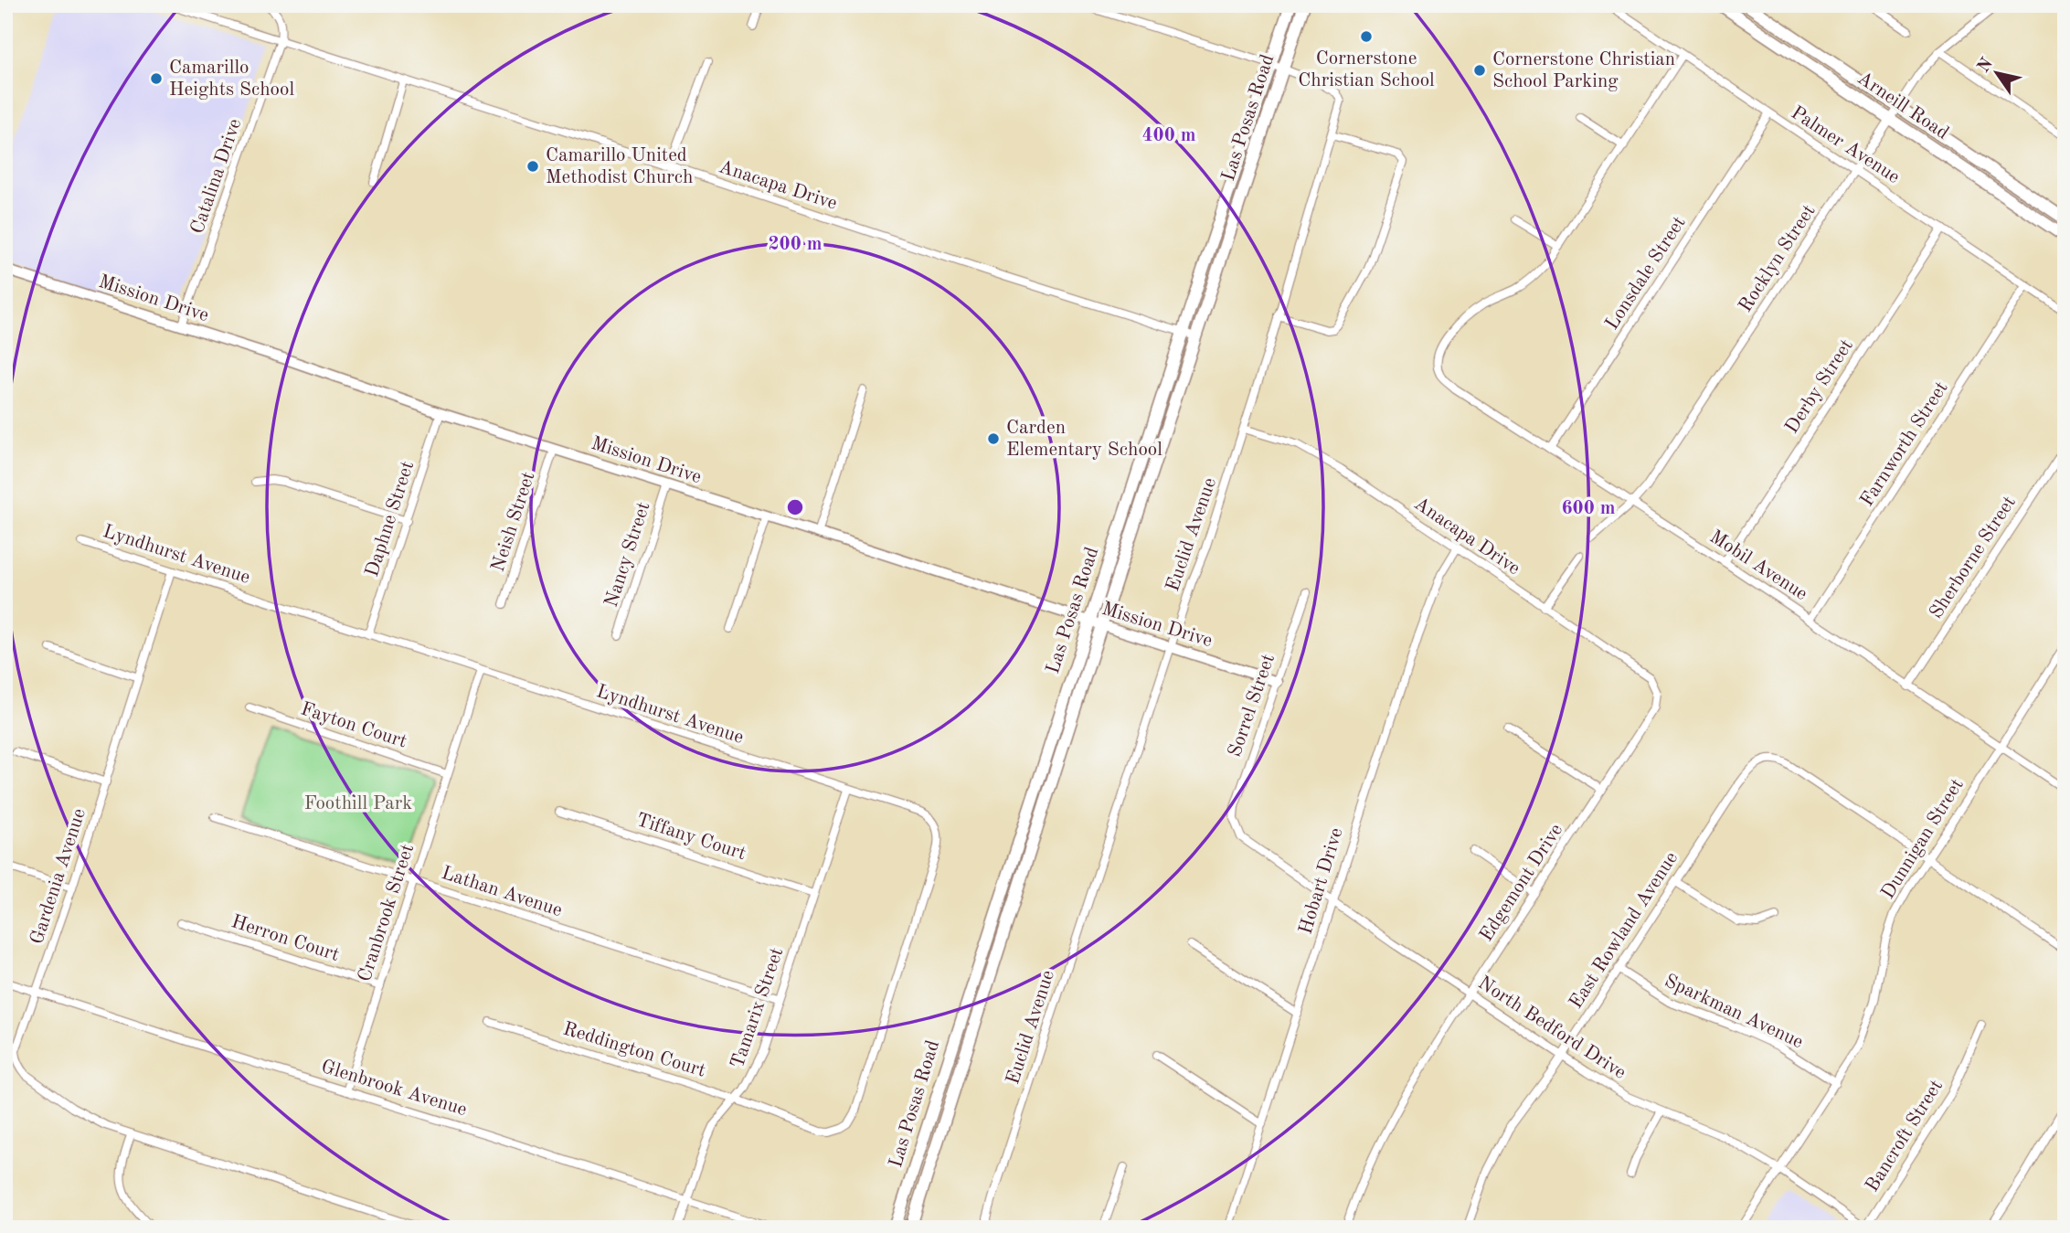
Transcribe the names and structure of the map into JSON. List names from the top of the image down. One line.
{"streets":{"main road":["Arneill Road","Las Posas Road"],"street":["Palmer Avenue","Catalina Drive","Anacapa Drive","Rocklyn Street","Lonsdale Street","Mission Drive","Derby Street","Farnworth Street","Daphne Street","Neish Street","Euclid Avenue","Lyndhurst Avenue","Nancy Street","Sherborne Street","Mobil Avenue","Sorrel Street","Fayton Court","Tiffany Court","Dunnigan Street","Gardenia Avenue","Hobart Drive","Edgemont Drive","Lathan Avenue","Cranbrook Street","East Rowland Avenue","Herron Court","Tamarix Street","Sparkman Avenue","North Bedford Drive","Reddington Court","Glenbrook Avenue","Bancroft Street"]},"crossings":[["Arneill Road","Rocklyn Street"],["Las Posas Road","Anacapa Drive"],["Las Posas Road","Mission Drive"],["Las Posas Road","Euclid Avenue"],["Palmer Avenue","Rocklyn Street"],["Palmer Avenue","Lonsdale Street"],["Palmer Avenue","Derby Street"],["Palmer Avenue","Farnworth Street"],["Catalina Drive","Anacapa Drive"],["Catalina Drive","Mission Drive"],["Anacapa Drive","Euclid Avenue"],["Anacapa Drive","Hobart Drive"],["Anacapa Drive","Edgemont Drive"],["Rocklyn Street","Mobil Avenue"],["Lonsdale Street","Mobil Avenue"],["Mission Drive","Daphne Street"],["Mission Drive","Neish Street"],["Mission Drive","Euclid Avenue"],["Mission Drive","Nancy Street"],["Mission Drive","Sorrel Street"],["Derby Street","Mobil Avenue"],["Farnworth Street","Mobil Avenue"],["Daphne Street","Lyndhurst Avenue"],["Lyndhurst Avenue","Gardenia Avenue"],["Lyndhurst Avenue","Cranbrook Street"],["Lyndhurst Avenue","Tamarix Street"],["Lyndhurst Avenue","Reddington Court"],["Sherborne Street","Mobil Avenue"],["Mobil Avenue","Dunnigan Street"],["Sorrel Street","North Bedford Drive"],["Fayton Court","Cranbrook Street"],["Tiffany Court","Tamarix Street"],["Dunnigan Street","East Rowland Avenue"],["Dunnigan Street","Sparkman Avenue"],["Dunnigan Street","North Bedford Drive"],["Gardenia Avenue","Glenbrook Avenue"],["Hobart Drive","North Bedford Drive"],["Edgemont Drive","North Bedford Drive"],["Lathan Avenue","Cranbrook Street"],["Lathan Avenue","Tamarix Street"],["Cranbrook Street","Herron Court"],["Cranbrook Street","Glenbrook Avenue"],["East Rowland Avenue","Sparkman Avenue"],["East Rowland Avenue","North Bedford Drive"],["Tamarix Street","Reddington Court"],["Tamarix Street","Glenbrook Avenue"],["North Bedford Drive","Bancroft Street"]],"parks":["Foothill Park"],"places":["Cornerstone Christian School","Cornerstone Christian School Parking","Camarillo Heights School","Camarillo United Methodist Church","Carden Elementary School"],"north":"top left","rings":["400 m","200 m","600 m"]}
